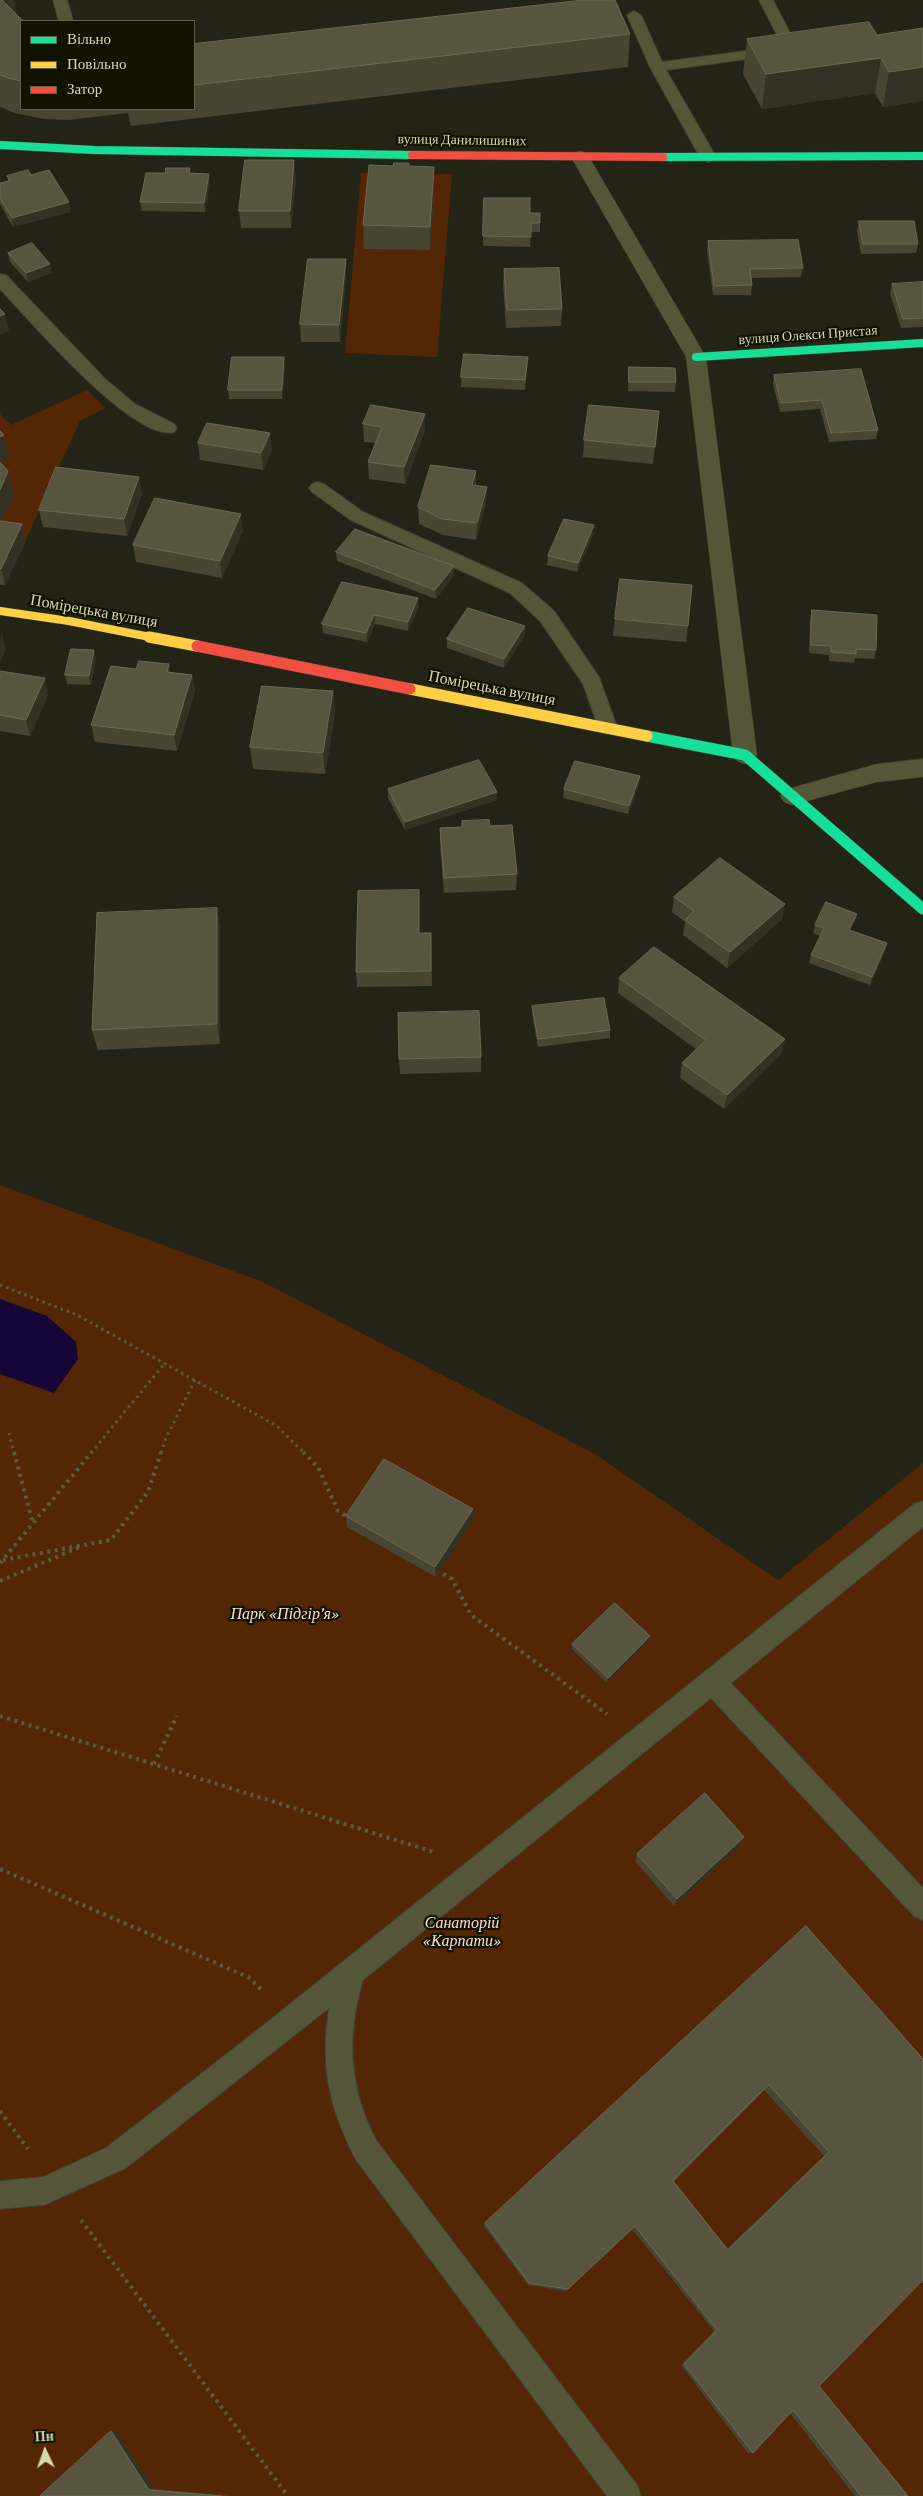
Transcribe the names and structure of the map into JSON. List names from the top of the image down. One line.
{"streets":{"street":["вулиця Данилишиних","вулиця Олекси Пристая","Помірецька вулиця"]},"parks":["Парк «Підгір'я»","Санаторій «Карпати»"],"legend":["Вільно","Повільно","Затор"],"north":"top"}
